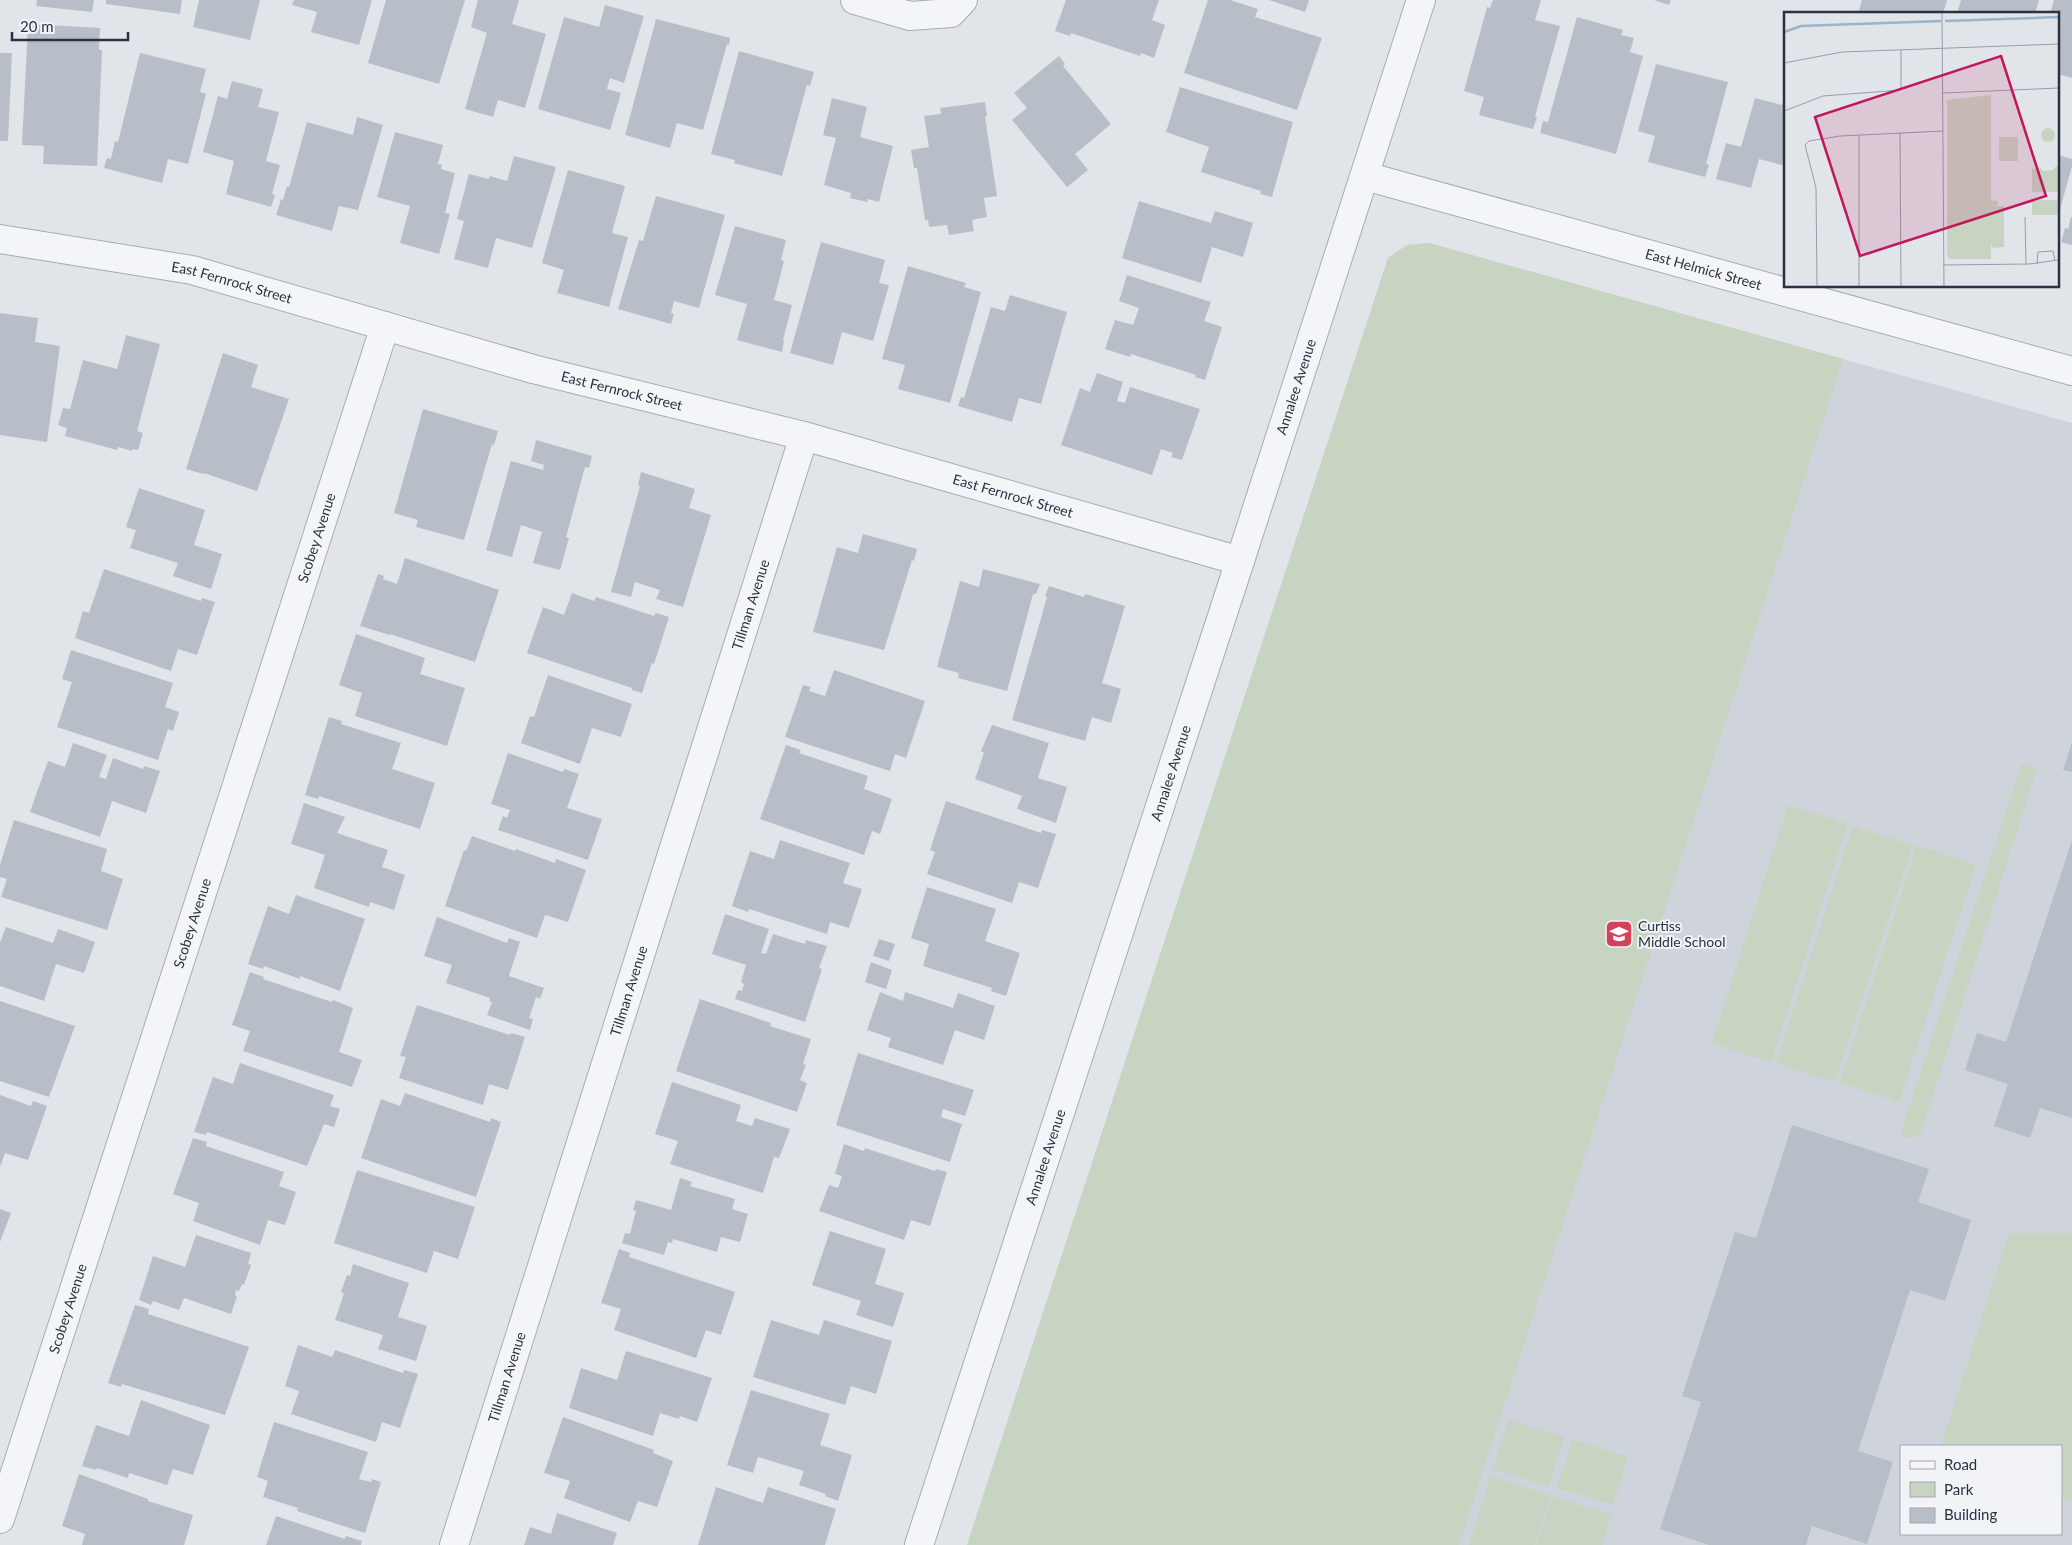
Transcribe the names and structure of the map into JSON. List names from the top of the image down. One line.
{"streets":{"street":["East Helmick Street","East Fernrock Street","Annalee Avenue","Scobey Avenue","Tillman Avenue"]},"crossings":[["East Helmick Street","Annalee Avenue"],["East Fernrock Street","Annalee Avenue"],["East Fernrock Street","Scobey Avenue"],["East Fernrock Street","Tillman Avenue"]],"places":{"school or university":["Curtiss Middle School"]},"legend":["Road","Park","Building"],"scale_bar":"20 m"}
